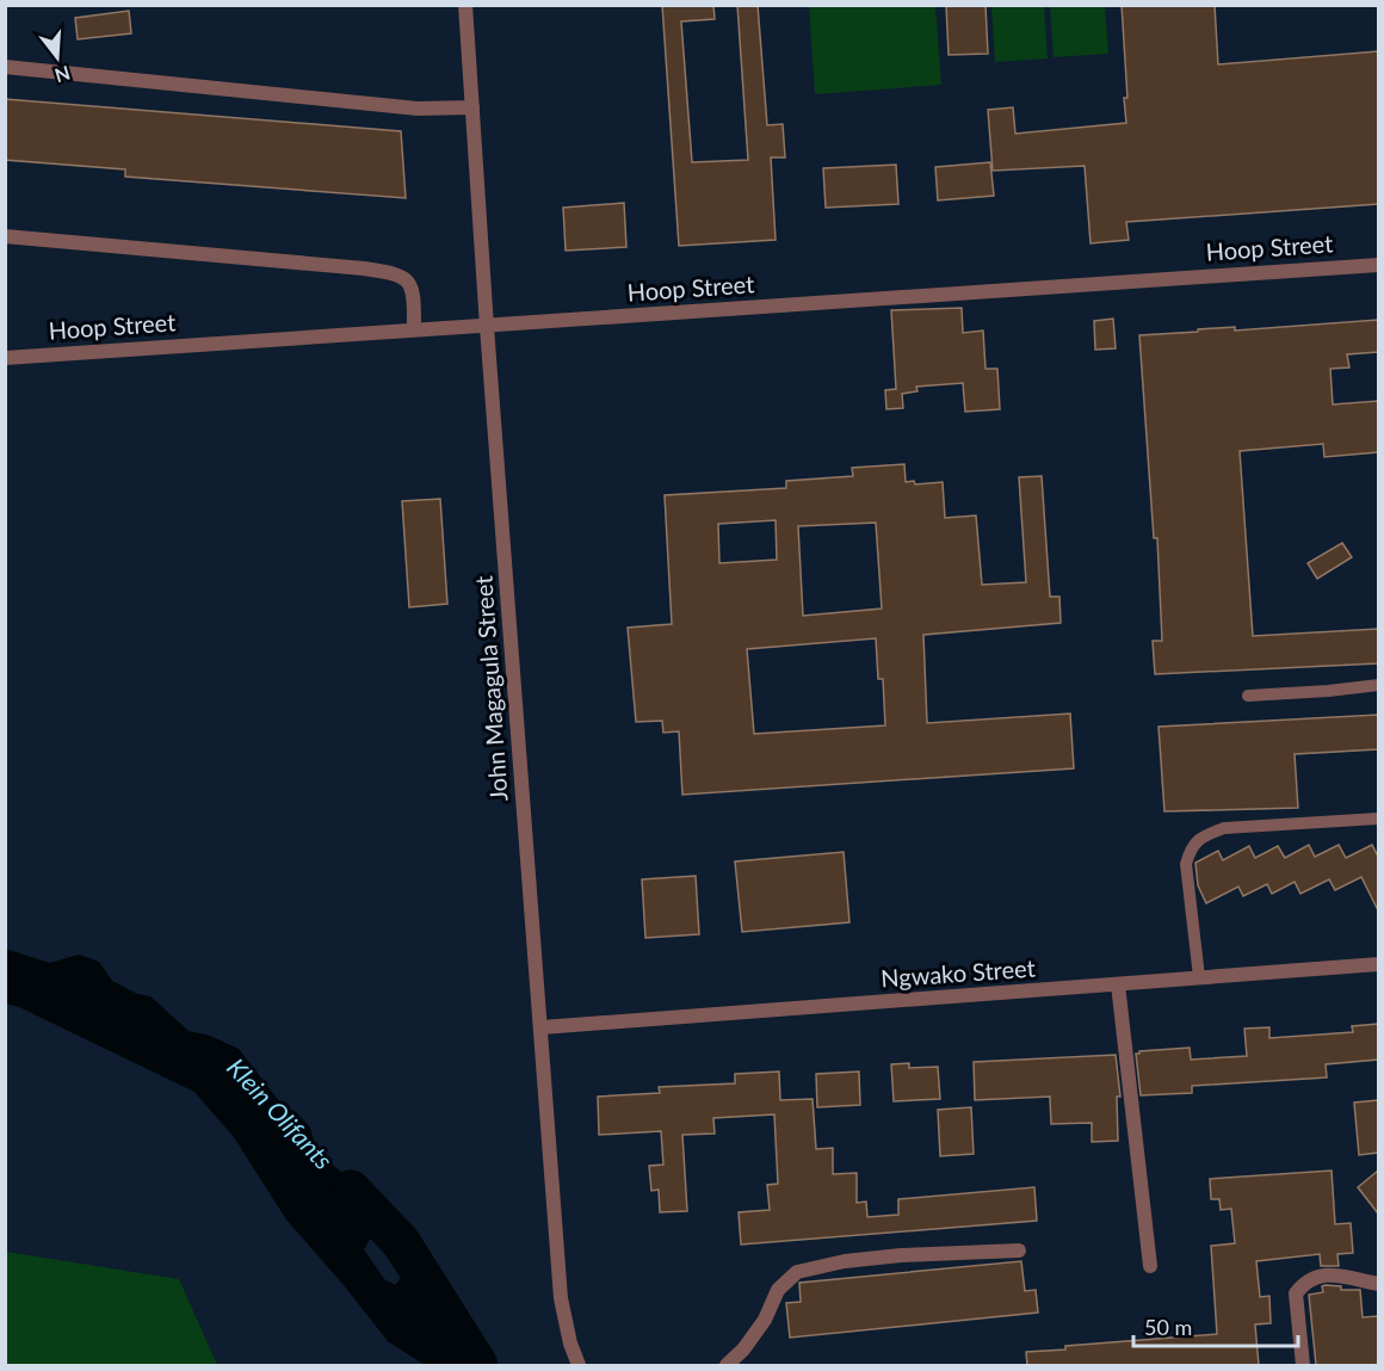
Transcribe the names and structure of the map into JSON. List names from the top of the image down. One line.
{"streets":{"street":["Hoop Street","John Magagula Street","Ngwako Street"]},"crossings":[["Hoop Street","John Magagula Street"],["John Magagula Street","Ngwako Street"]],"water":["Klein Olifants"],"scale_bar":"50 m","north":"bottom"}
